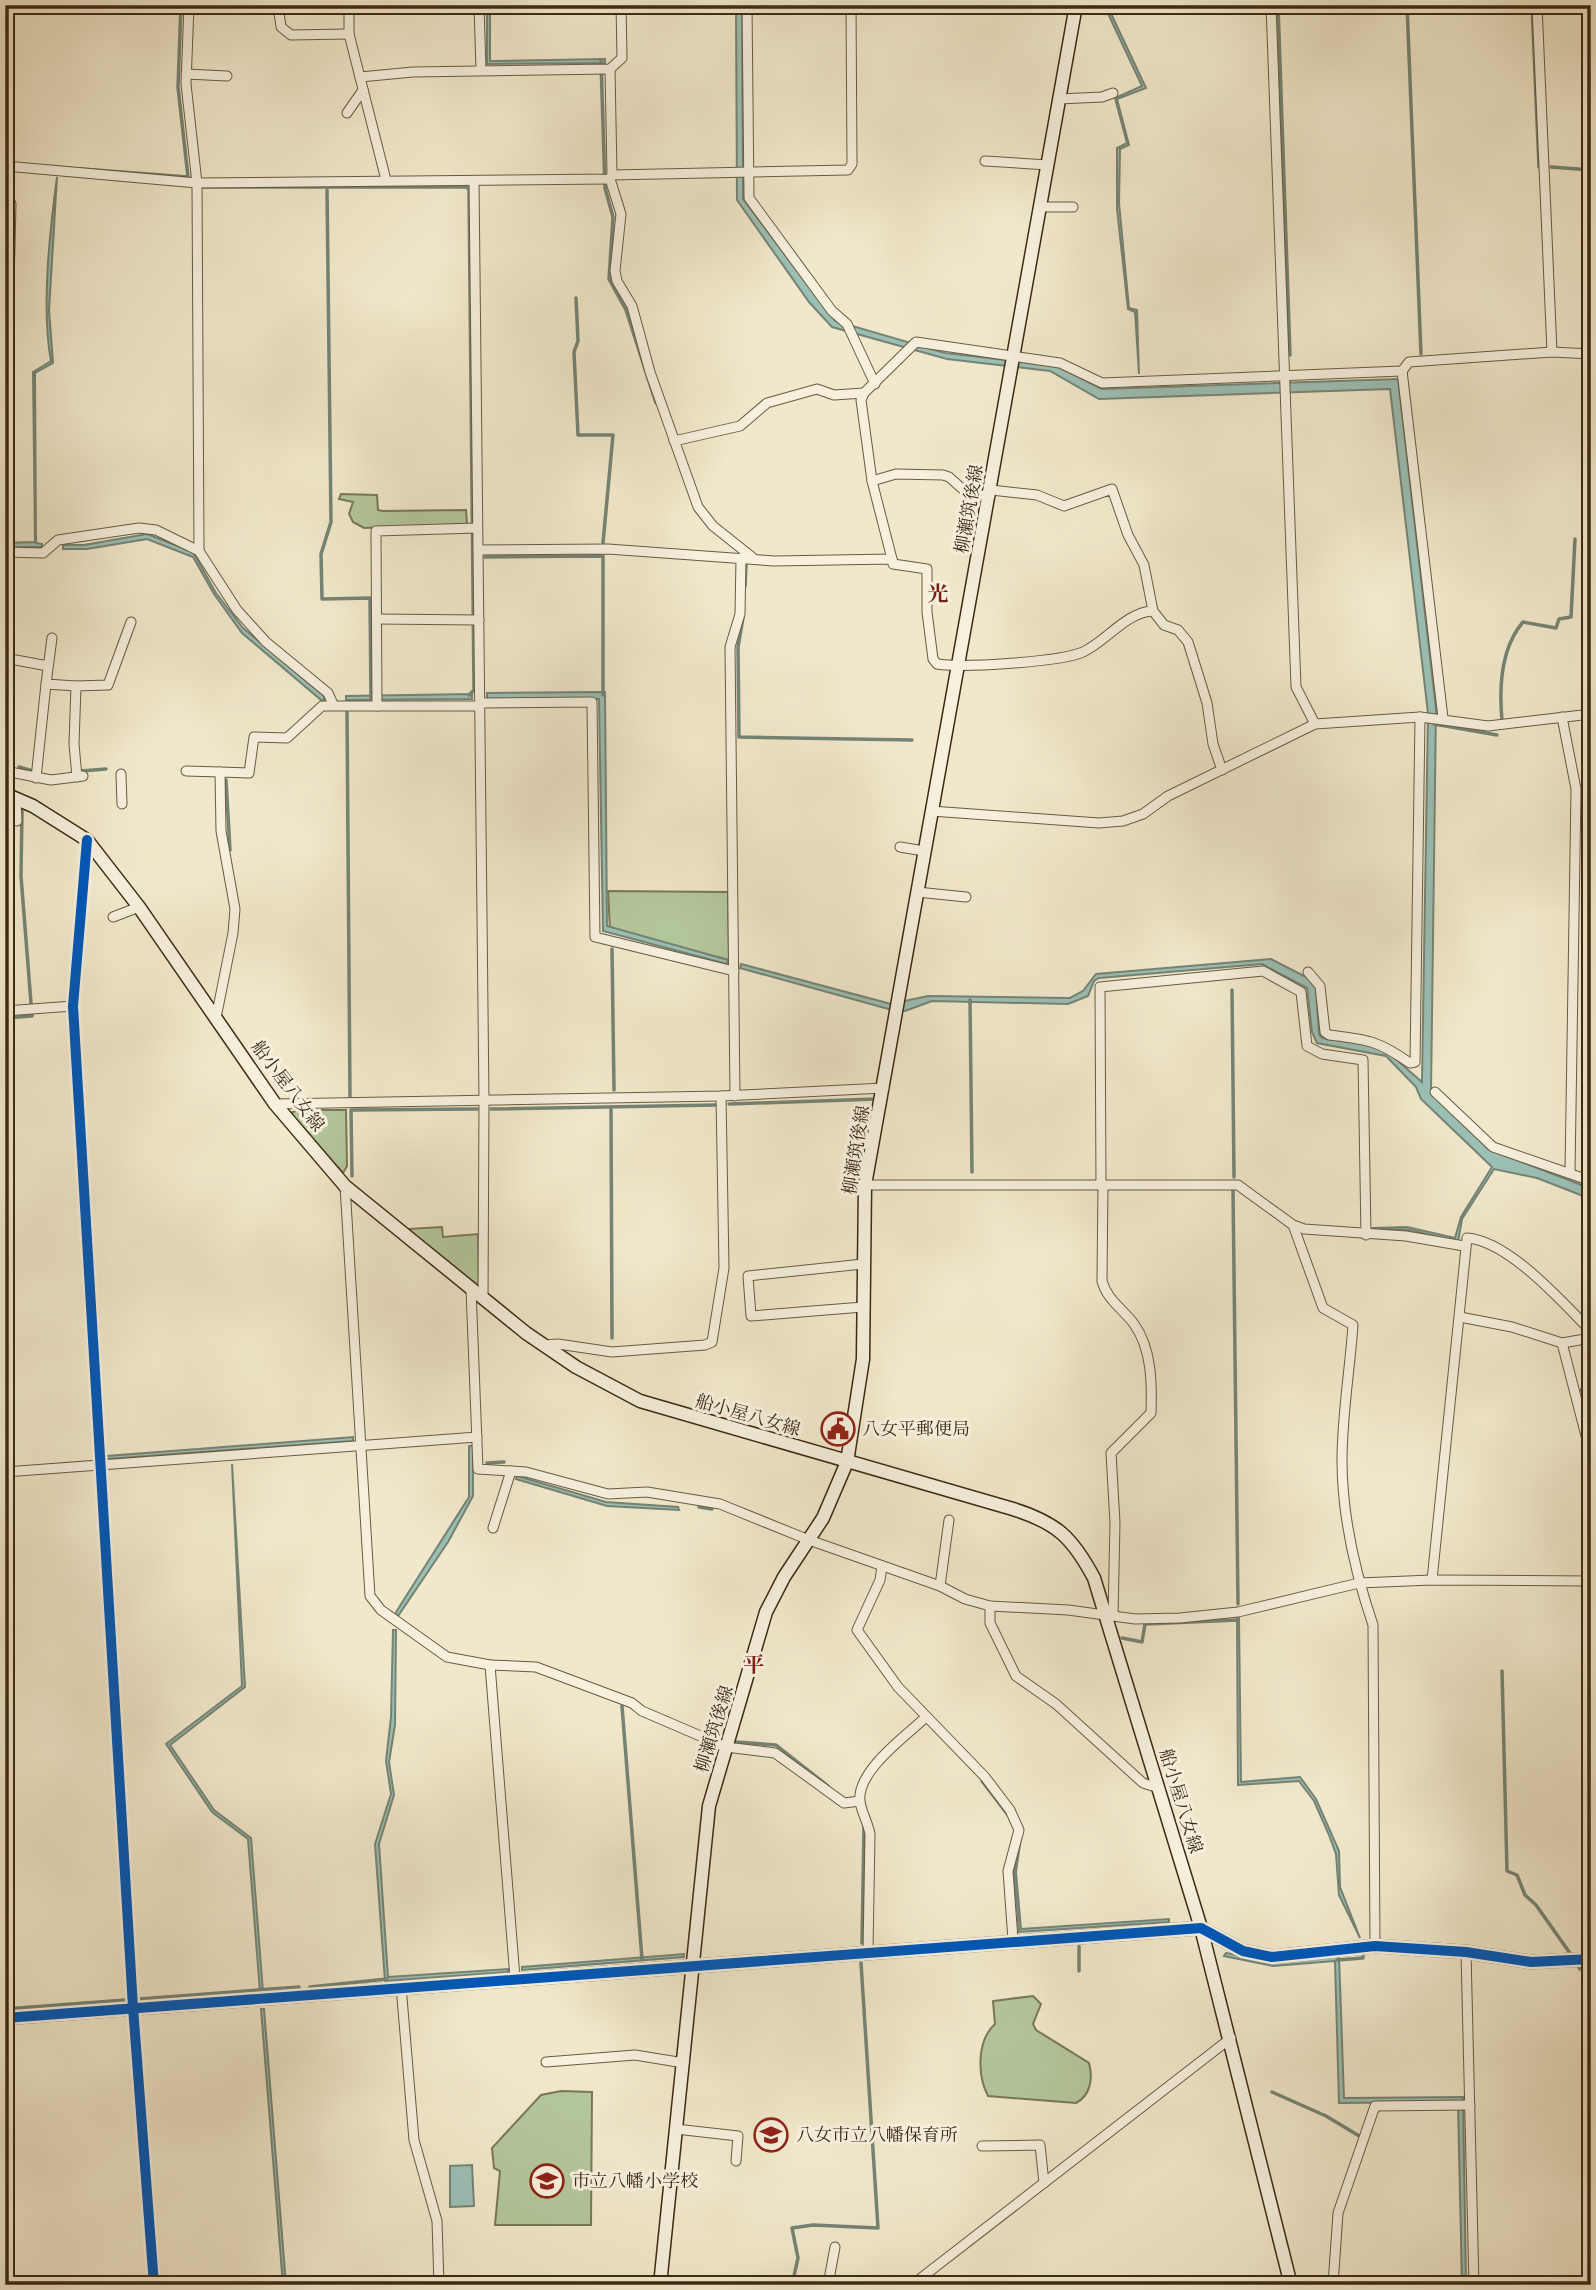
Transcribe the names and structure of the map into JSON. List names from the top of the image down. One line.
{"streets":{"main road":["柳瀬筑後線","船小屋八女線"]},"crossings":[["柳瀬筑後線","船小屋八女線"]],"districts":["光","平"],"places":{"public building":["八女平郵便局"],"school or university":["八女市立八幡保育所","市立八幡小学校"]}}
